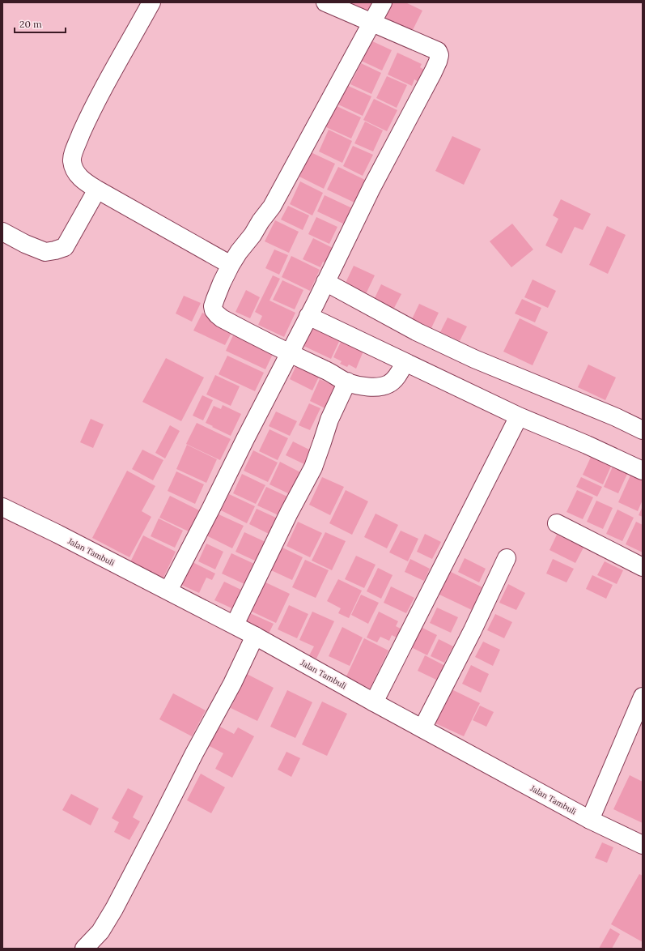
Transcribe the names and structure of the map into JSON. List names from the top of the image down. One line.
{"streets":{"street":["Jalan Tambuli"]},"scale_bar":"20 m"}
